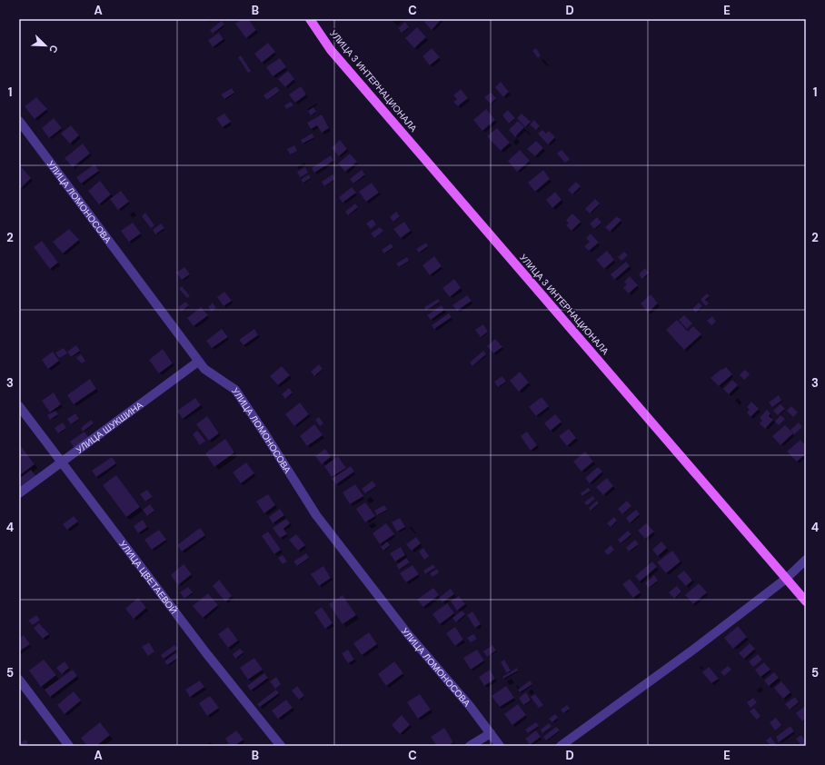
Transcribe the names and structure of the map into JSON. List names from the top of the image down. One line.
{"streets":{"main road":["УЛИЦА 3 ИНТЕРНАЦИОНАЛА"],"street":["УЛИЦА ЛОМОНОСОВА","УЛИЦА ШУКШИНА","УЛИЦА ЦВЕТАЕВОЙ"]},"crossings":[["УЛИЦА ЛОМОНОСОВА","УЛИЦА ШУКШИНА"],["УЛИЦА ШУКШИНА","УЛИЦА ЦВЕТАЕВОЙ"]],"north":"bottom right","grid":{"columns":["A","B","C","D","E"],"rows":["1","2","3","4","5"]}}
